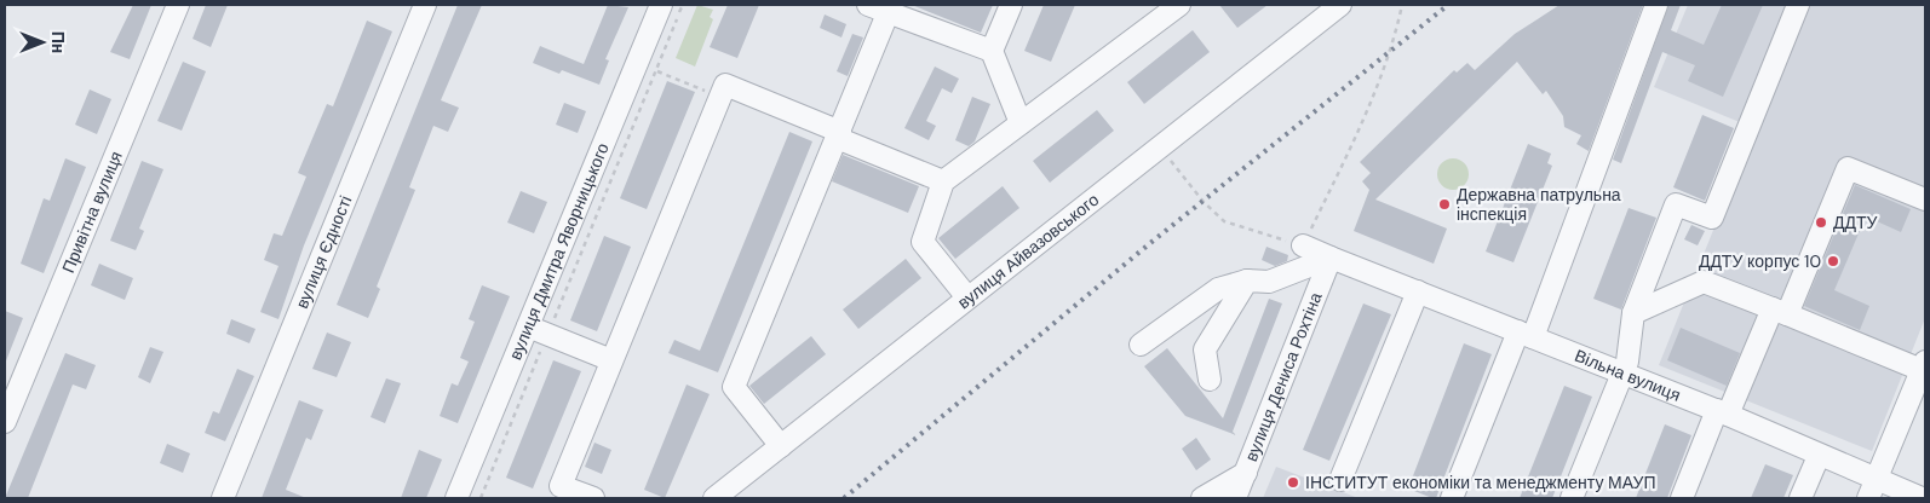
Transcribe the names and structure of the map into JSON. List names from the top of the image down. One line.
{"streets":{"street":["Привітна вулиця","вулиця Айвазовського","вулиця Єдності","вулиця Дмитра Яворницького","Вільна вулиця","вулиця Дениса Рохтіна"]},"crossings":[["Вільна вулиця","вулиця Дениса Рохтіна"]],"places":["Державна патрульна інспекція","ДДТУ","ДДТУ корпус 10","ІНСТИТУТ економіки та менеджменту МАУП"],"north":"right"}
